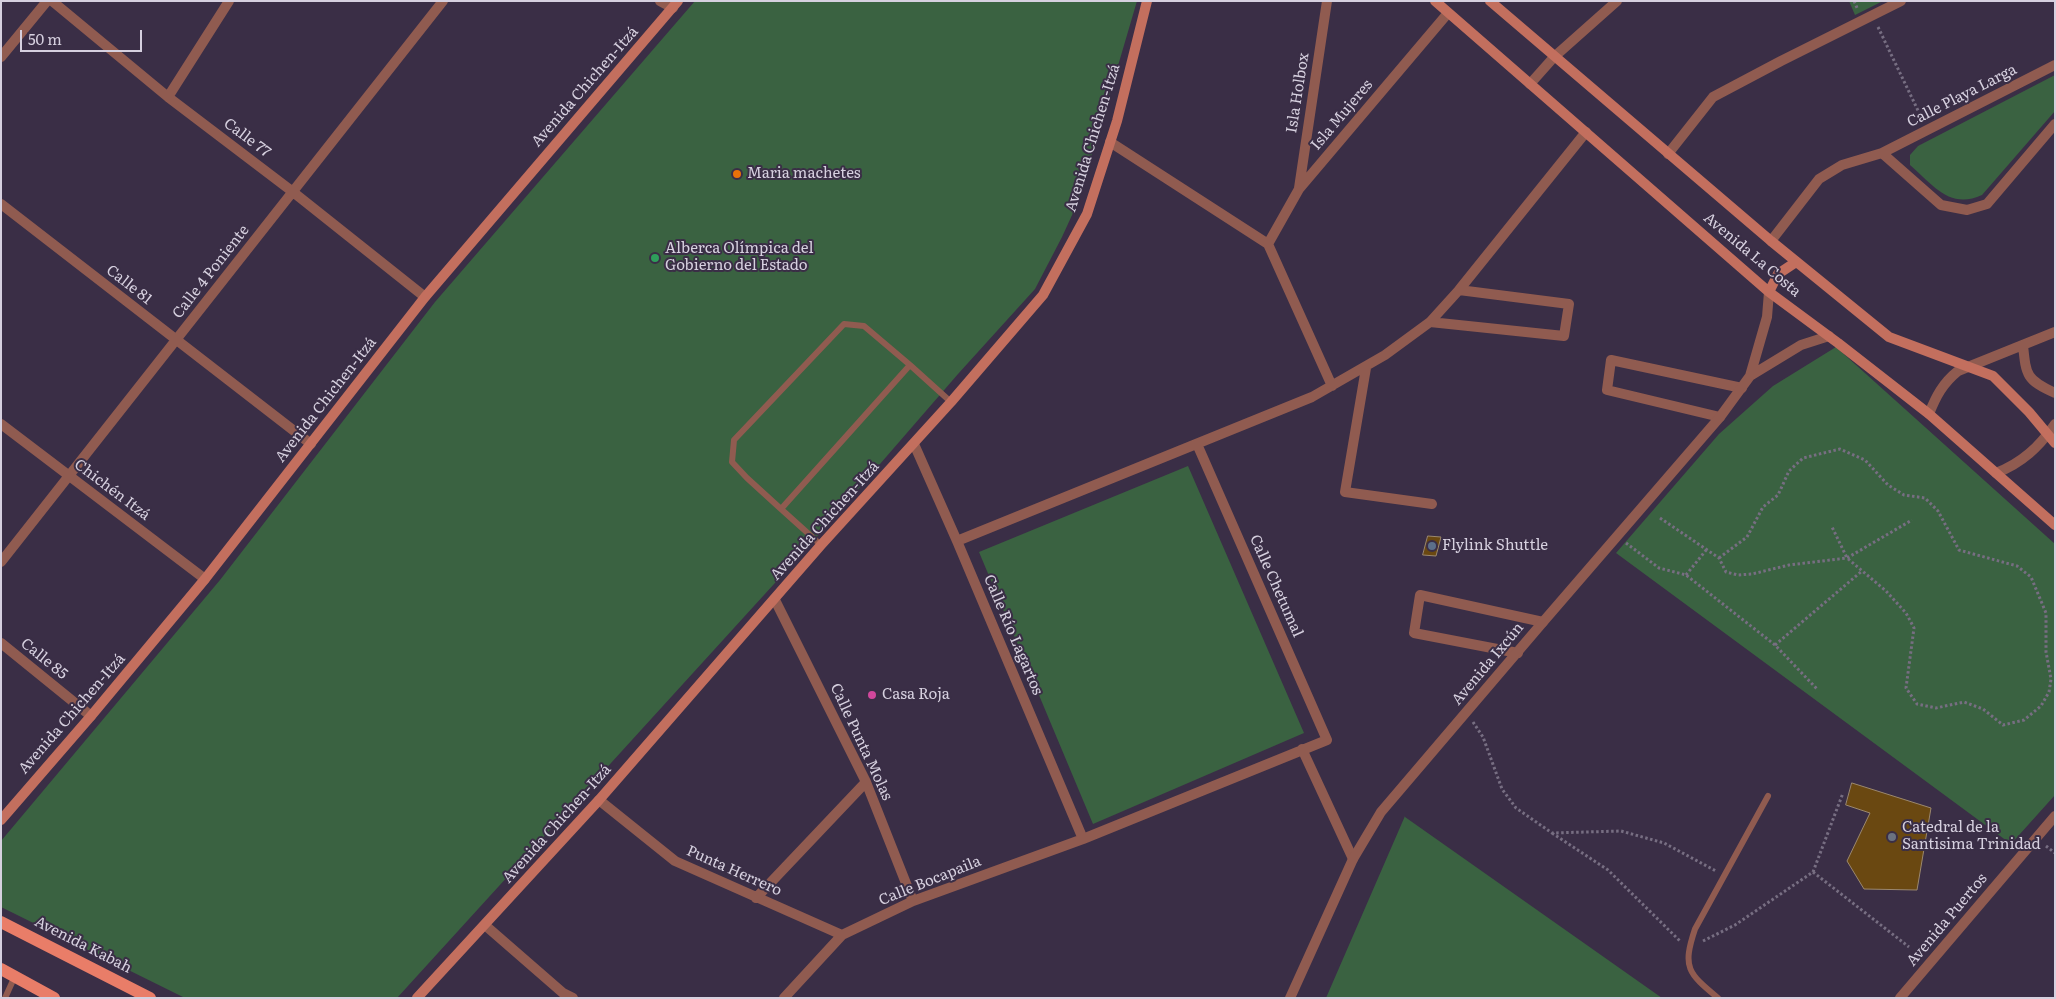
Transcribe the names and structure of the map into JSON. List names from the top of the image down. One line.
{"streets":{"main road":["Avenida Chichen-Itzá","Avenida La Costa","Avenida Kabah"],"street":["Isla Holbox","Calle Playa Larga","Isla Mujeres","Calle 77","Calle 4 Poniente","Calle 81","Chichén Itzá","Calle Chetumal","Calle Río Lagartos","Calle 85","Avenida Ixcún","Calle Punta Molas","Punta Herrero","Calle Bocapaila","Avenida Puertos"]},"crossings":[["Avenida Chichen-Itzá","Calle 77"],["Avenida Chichen-Itzá","Calle 81"],["Avenida Chichen-Itzá","Chichén Itzá"],["Avenida Chichen-Itzá","Calle Río Lagartos"],["Avenida Chichen-Itzá","Calle 85"],["Avenida Chichen-Itzá","Calle Punta Molas"],["Avenida Chichen-Itzá","Punta Herrero"],["Isla Holbox","Isla Mujeres"],["Calle Playa Larga","Avenida La Costa"],["Isla Mujeres","Avenida La Costa"],["Calle 77","Calle 4 Poniente"],["Avenida La Costa","Avenida Ixcún"],["Calle 4 Poniente","Calle 81"],["Calle 4 Poniente","Chichén Itzá"],["Calle Chetumal","Calle Bocapaila"],["Calle Río Lagartos","Calle Bocapaila"],["Calle Punta Molas","Calle Bocapaila"],["Punta Herrero","Calle Bocapaila"]],"places":["Maria machetes","Alberca Olímpica del Gobierno del Estado","Flylink Shuttle","Casa Roja","Catedral de la Santisima Trinidad"],"scale_bar":"50 m"}
